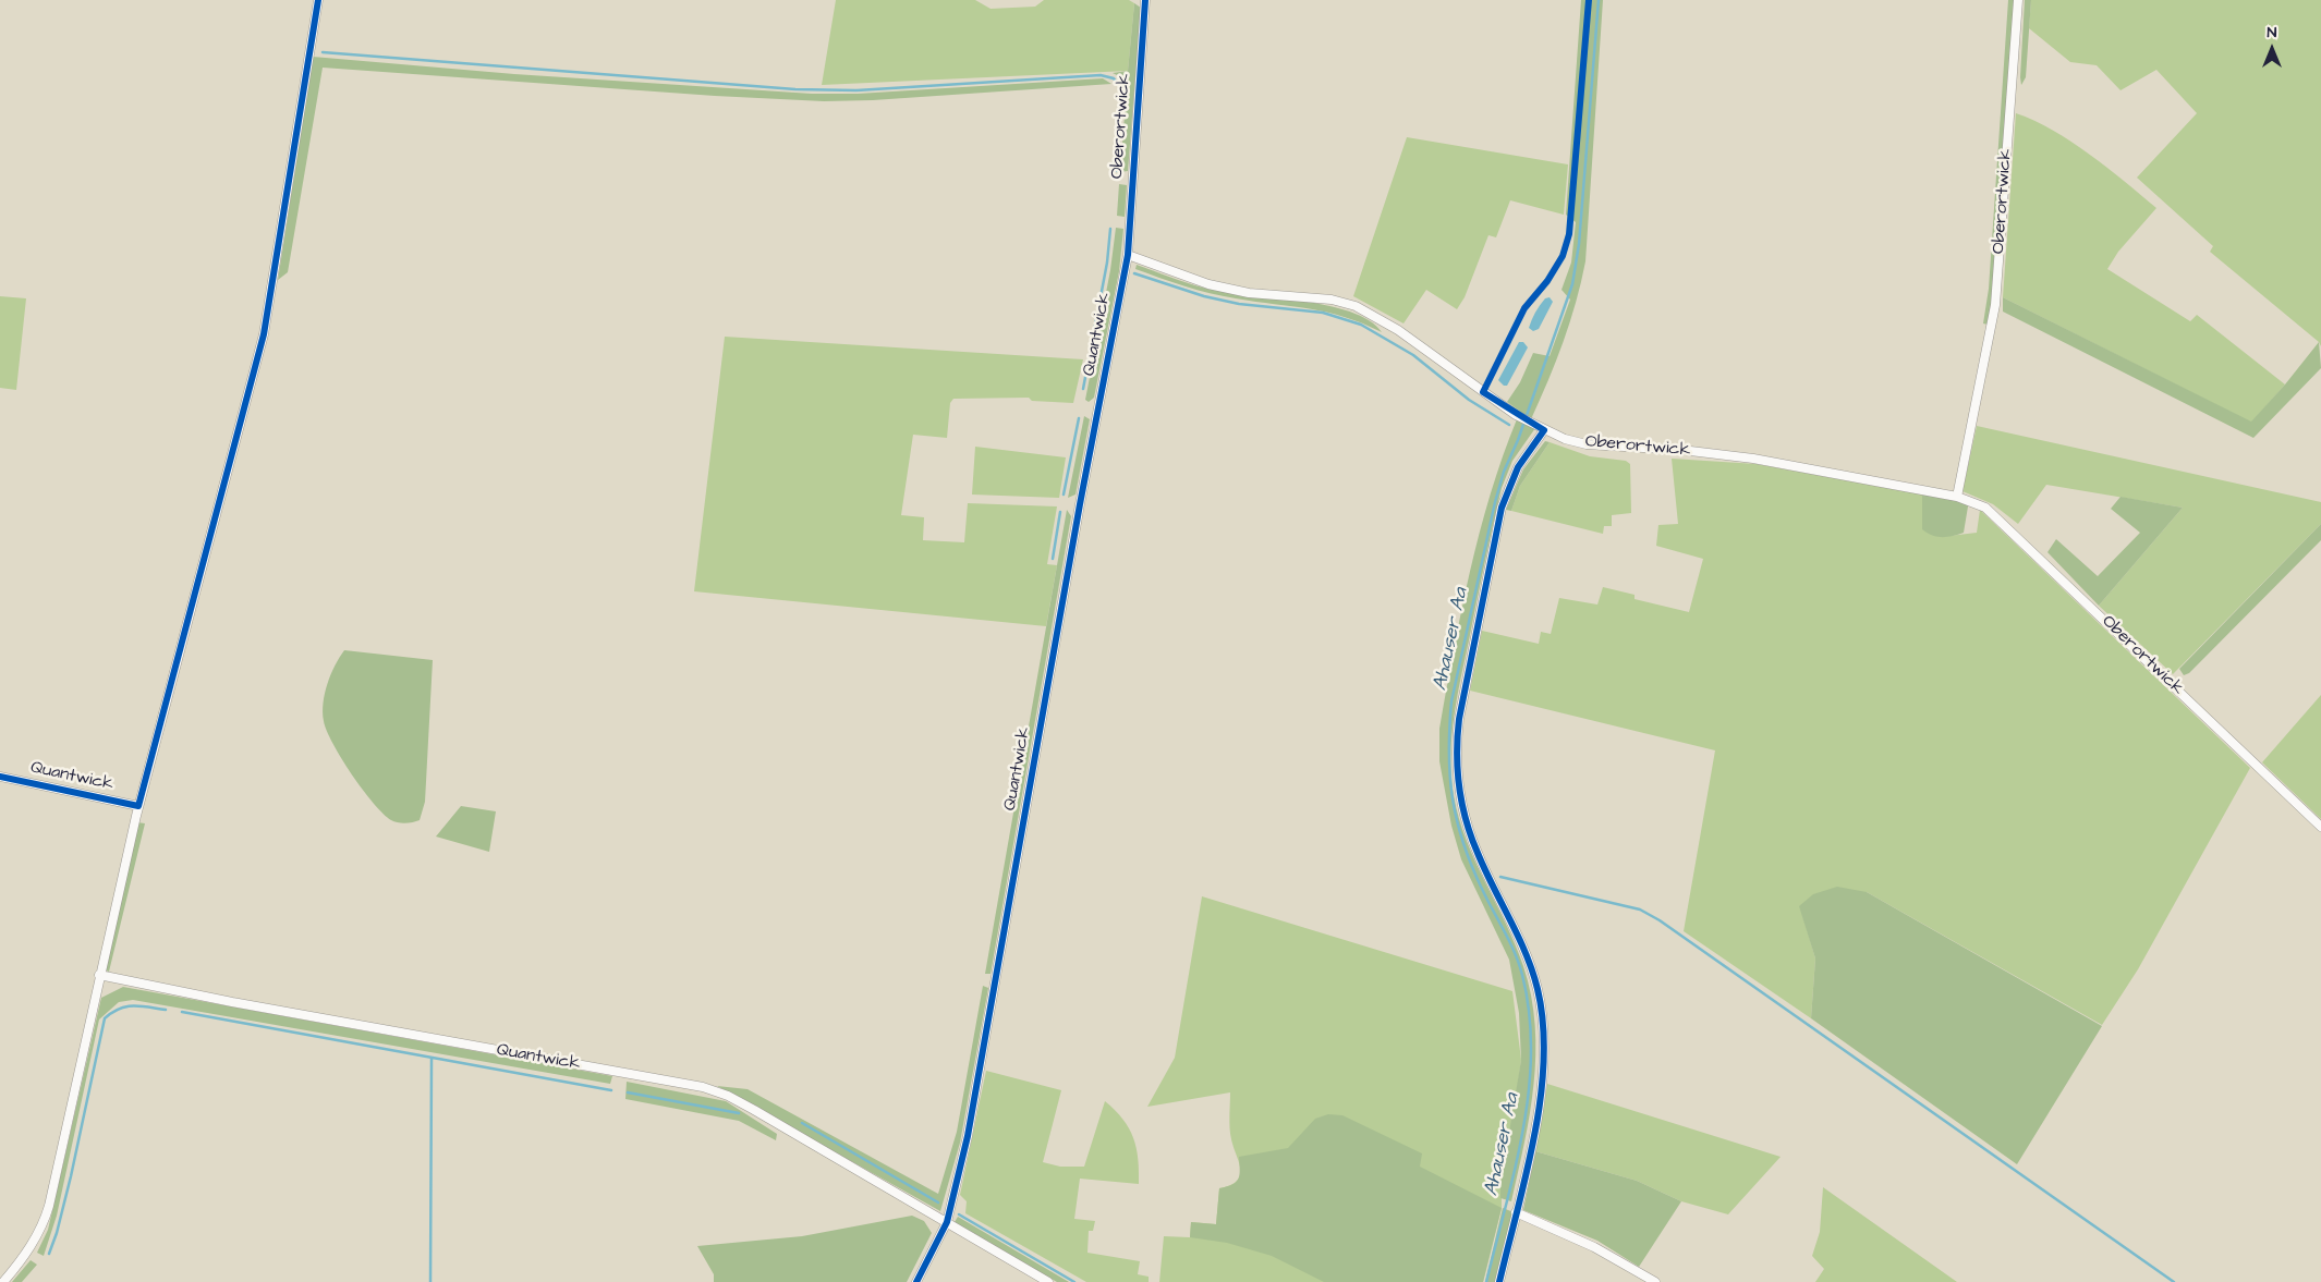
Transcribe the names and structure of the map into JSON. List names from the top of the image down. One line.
{"streets":{"street":["Oberortwick","Quantwick"]},"crossings":[["Oberortwick","Quantwick"]],"water":["Ahauser Aa"],"north":"top"}
